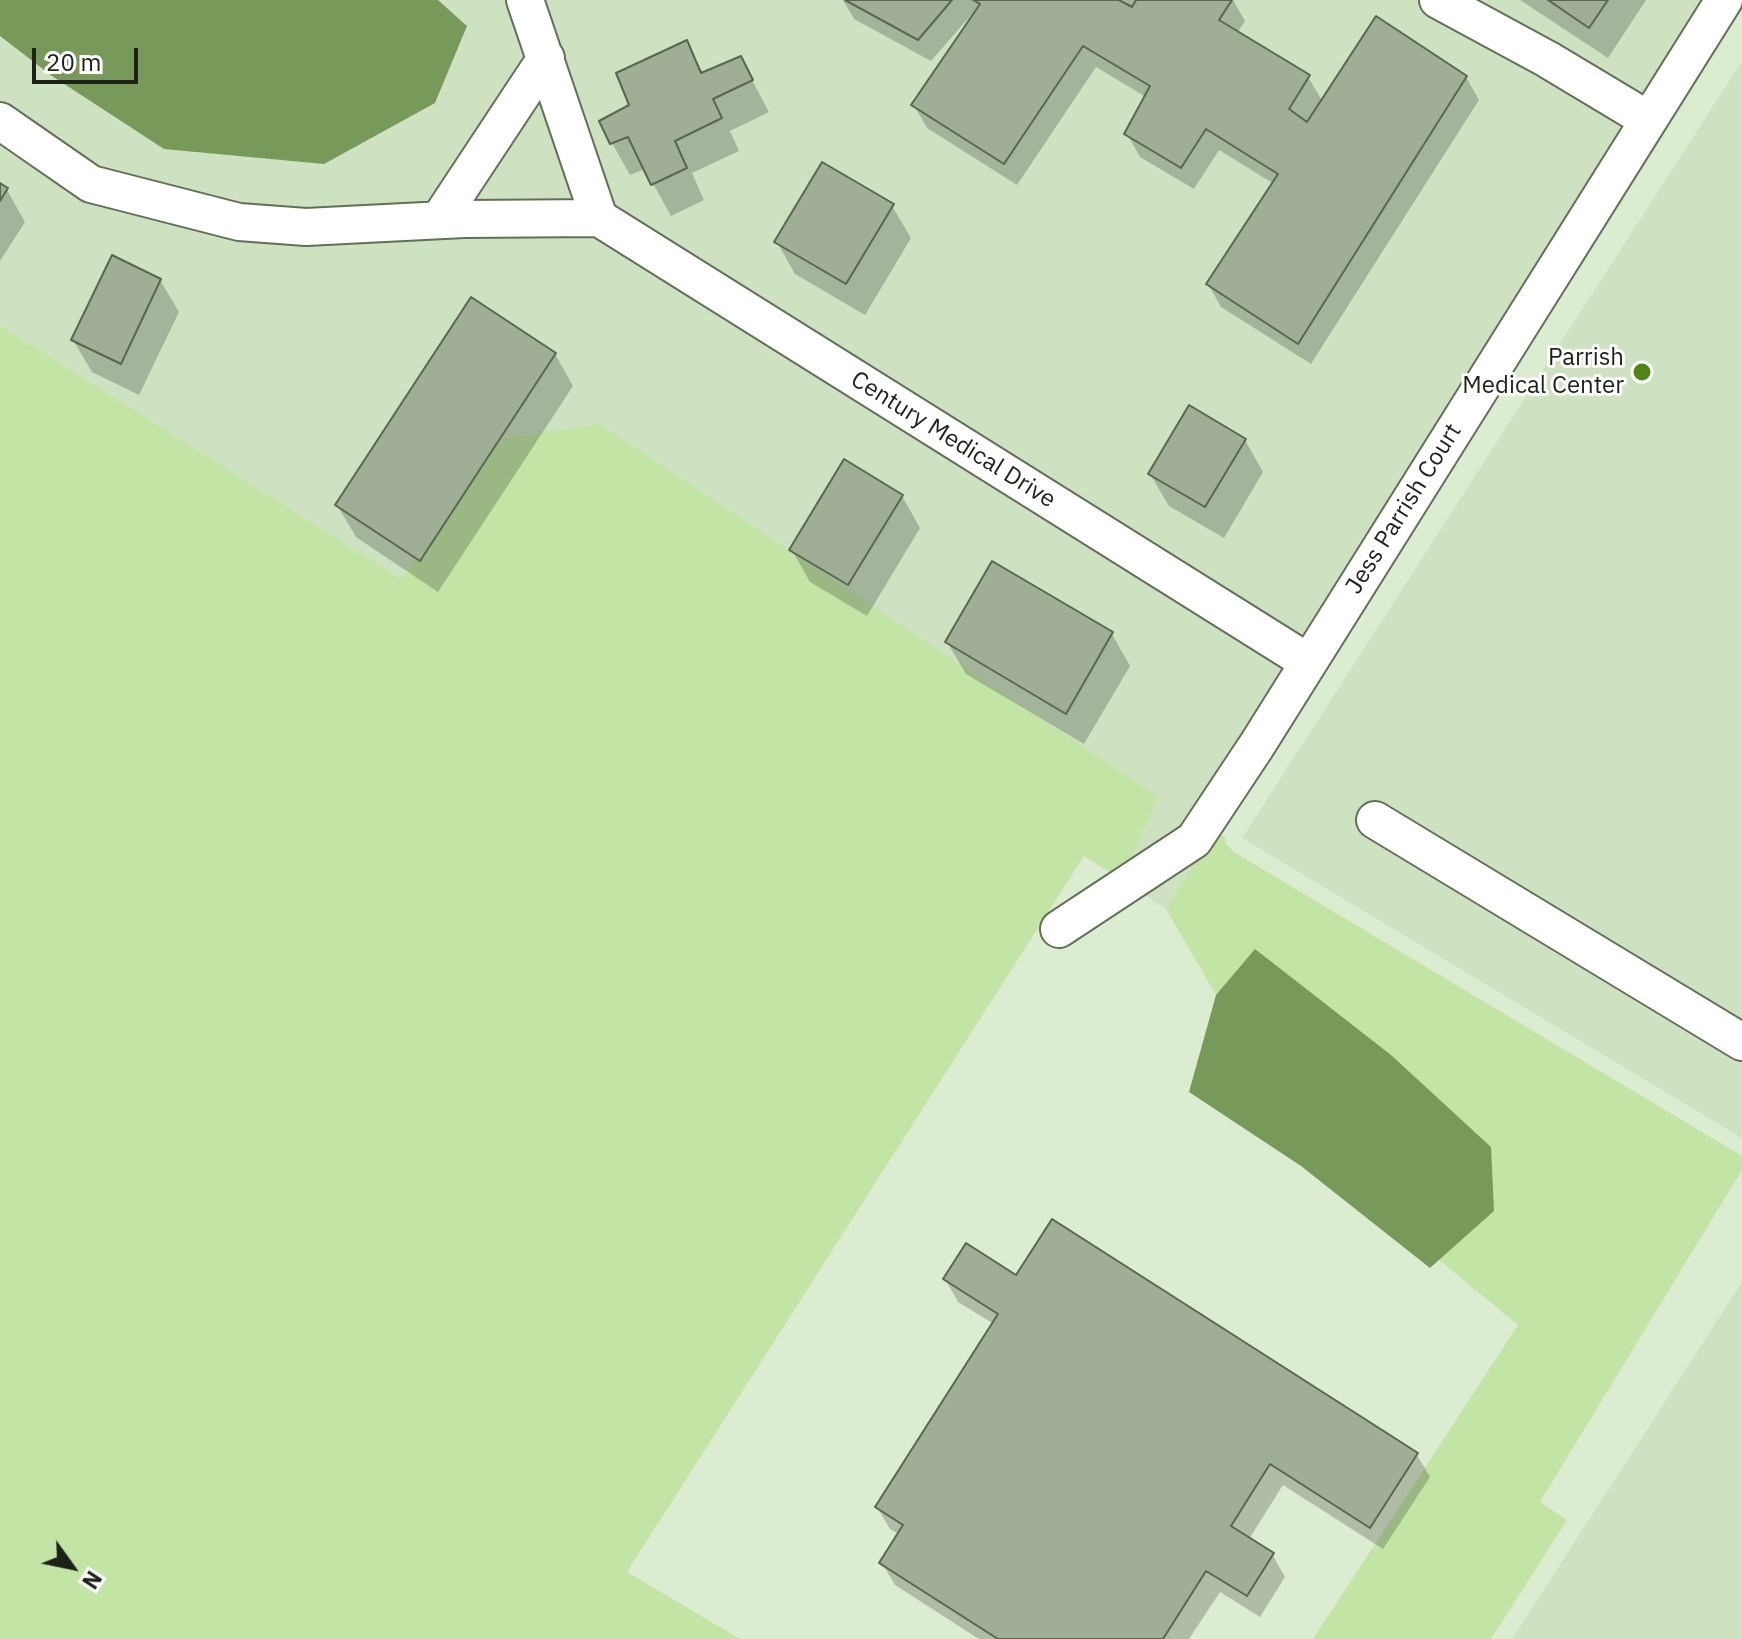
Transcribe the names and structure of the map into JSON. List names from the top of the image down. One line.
{"streets":{"street":["Century Medical Drive","Jess Parrish Court"]},"crossings":[["Century Medical Drive","Jess Parrish Court"]],"places":["Parrish Medical Center"],"scale_bar":"20 m","north":"bottom right"}
